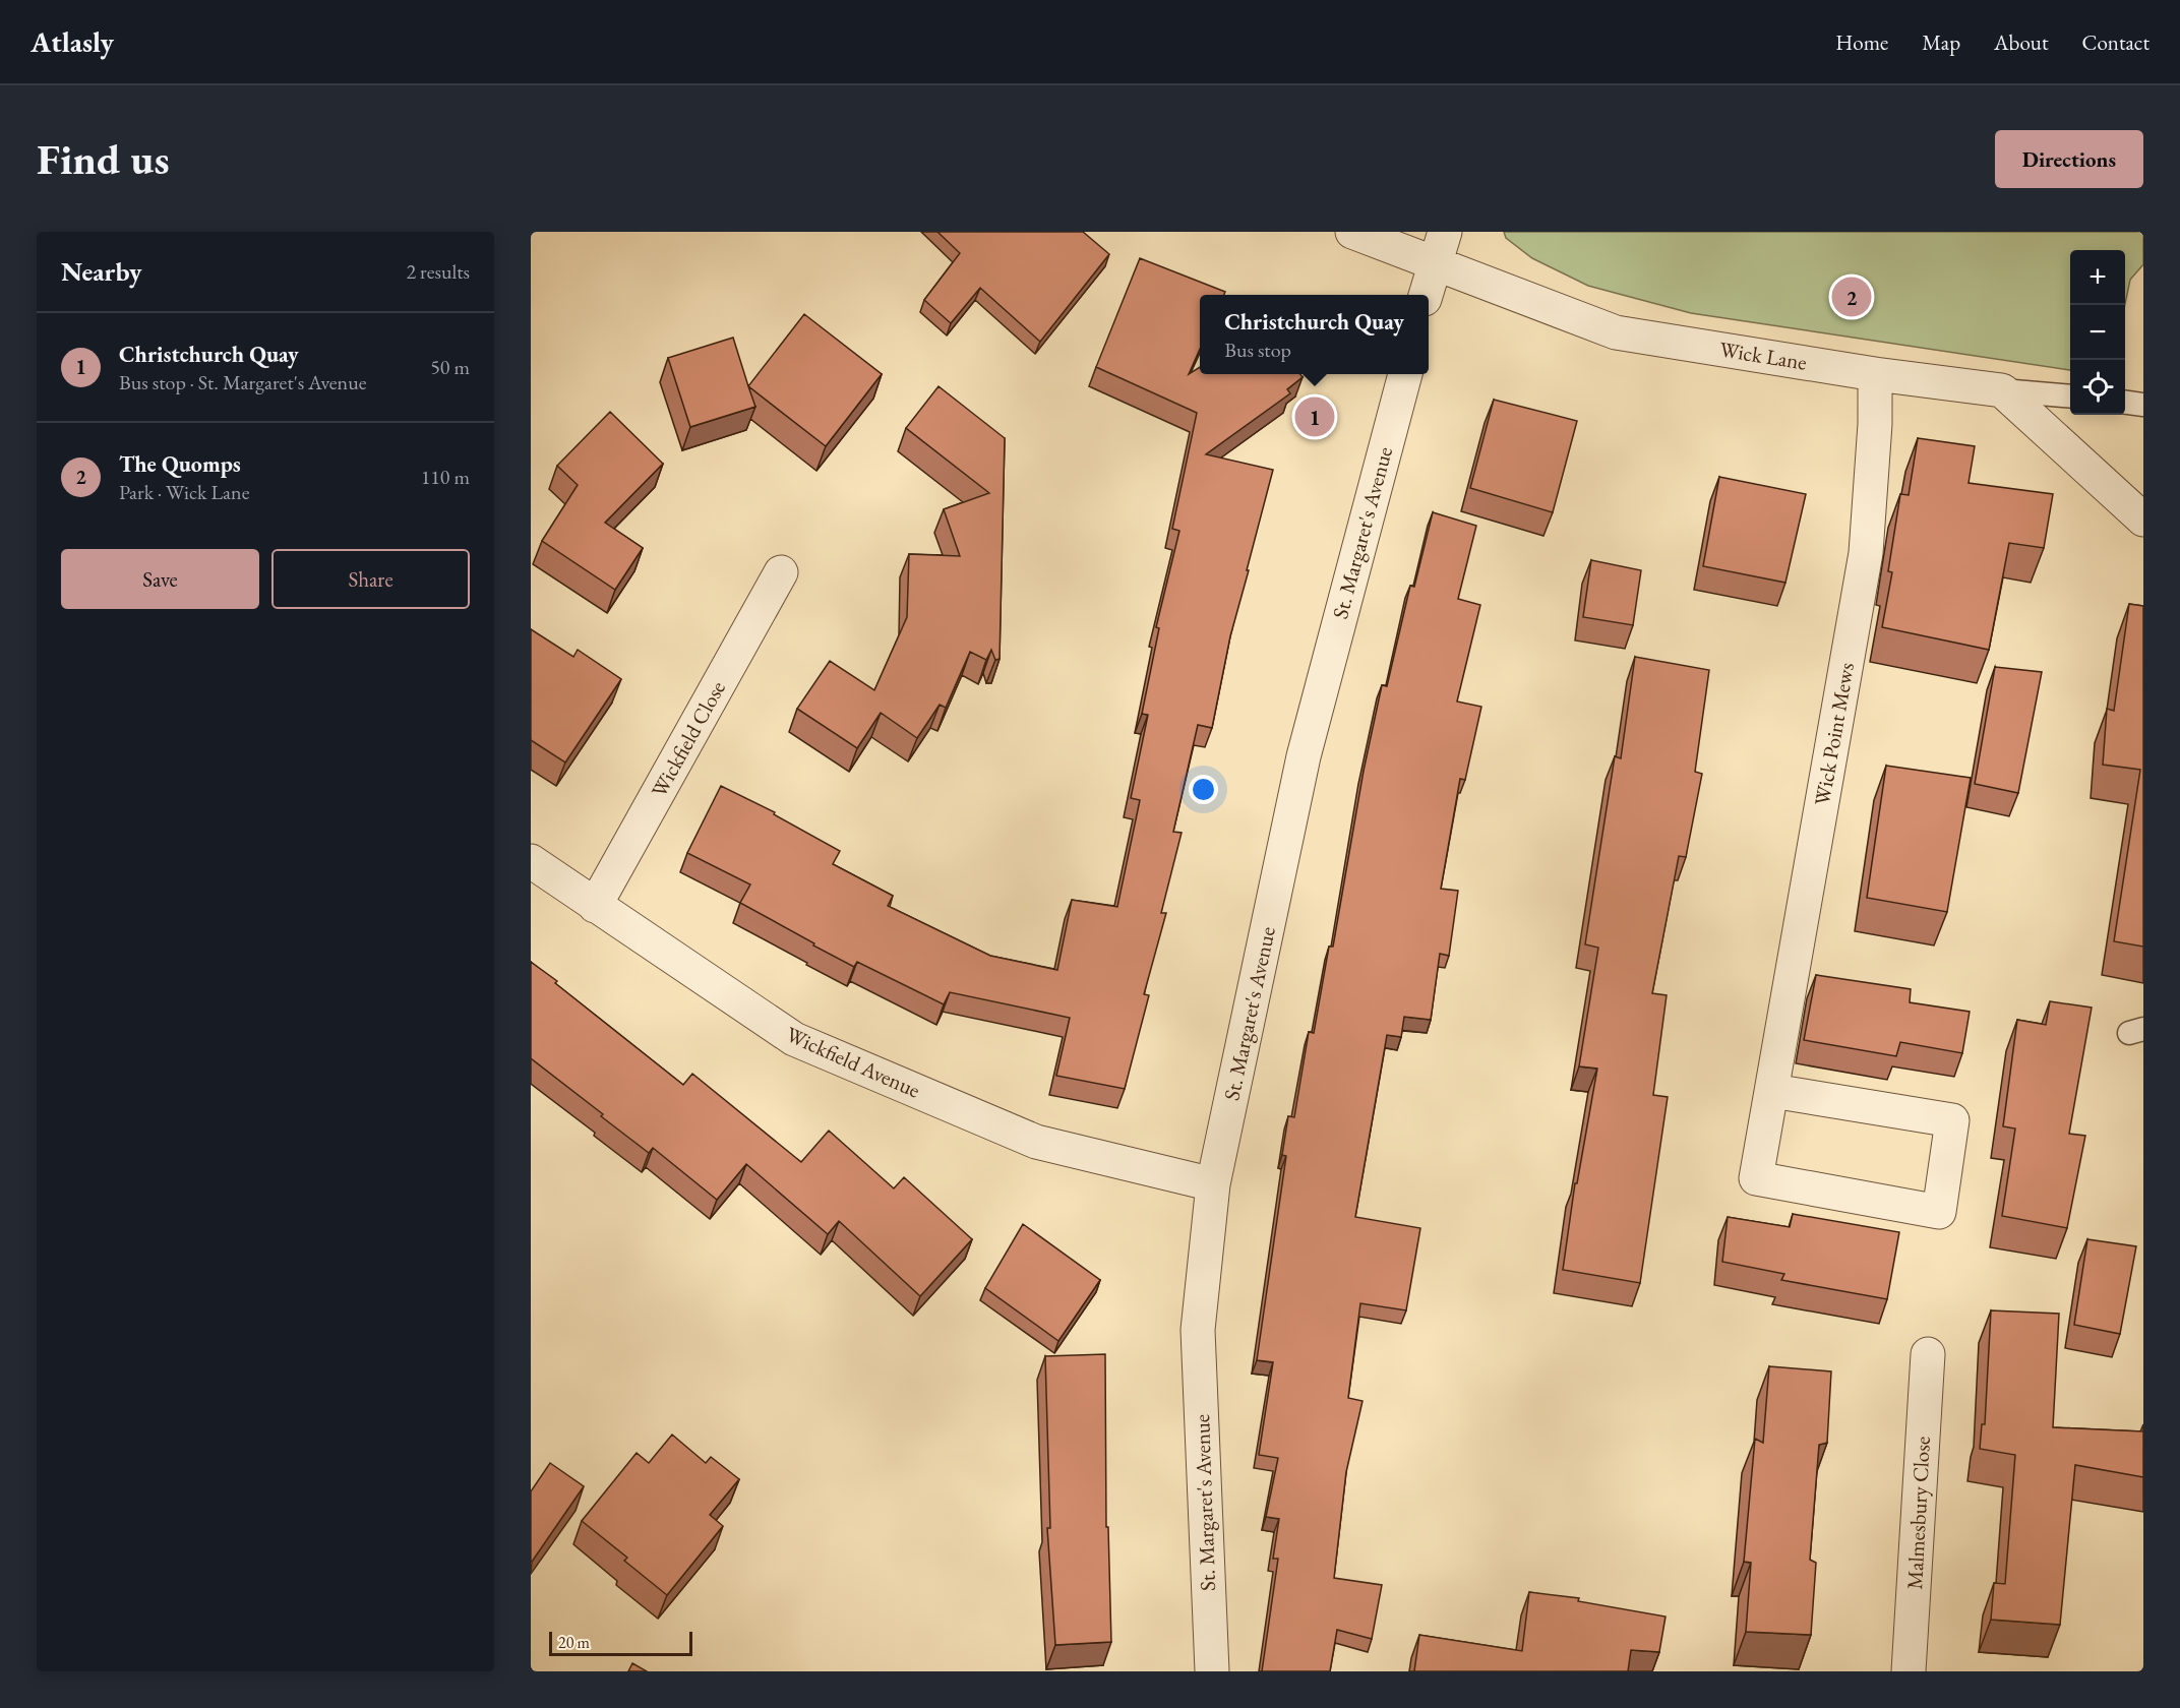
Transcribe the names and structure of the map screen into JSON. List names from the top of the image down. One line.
{"streets":{"street":["Wick Lane","St. Margaret's Avenue","Wick Point Mews","Wickfield Close","Wickfield Avenue","Malmesbury Close"]},"crossings":[["Wick Lane","Wick Point Mews"],["St. Margaret's Avenue","Wickfield Avenue"],["Wickfield Close","Wickfield Avenue"]],"scale_bar":"20 m","page":{"header":"Atlasly","nav":["Home","Map","About","Contact"],"buttons":["Directions",["Save","Share"]],"title":"Find us","heading":["Nearby","2 results"],"map_buttons":["+","−"],"pins":["2","1"],"popup":["Christchurch Quay","Bus stop"],"list":[{"mark":"1","name":"Christchurch Quay","note":"Bus stop · St. Margaret's Avenue","value":"50 m"},{"mark":"2","name":"The Quomps","note":"Park · Wick Lane","value":"110 m"}],"scale":"20 m"}}
